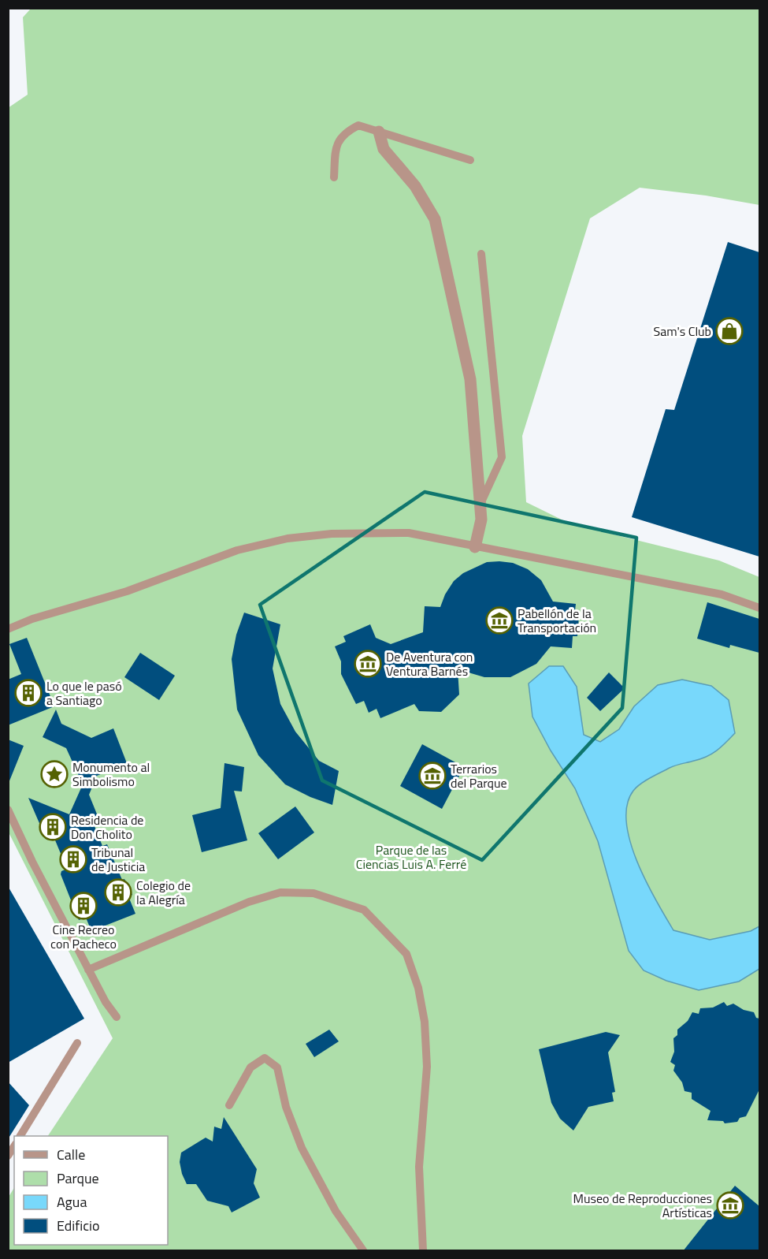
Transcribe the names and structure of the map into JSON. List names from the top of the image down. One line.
{"parks":["Parque de las Ciencias Luis A. Ferré"],"places":{"shop":["Sam's Club"],"museum":["Pabellón de la Transportación","De Aventura con Ventura Barnés","Terrarios del Parque","Museo de Reproducciones Artísticas"],"building":["Lo que le pasó a Santiago","Residencia de Don Cholito","Tribunal de Justicia","Colegio de la Alegría","Cine Recreo con Pacheco"],"place":["Monumento al Simbolismo"]},"legend":["Calle","Parque","Agua","Edificio"]}
